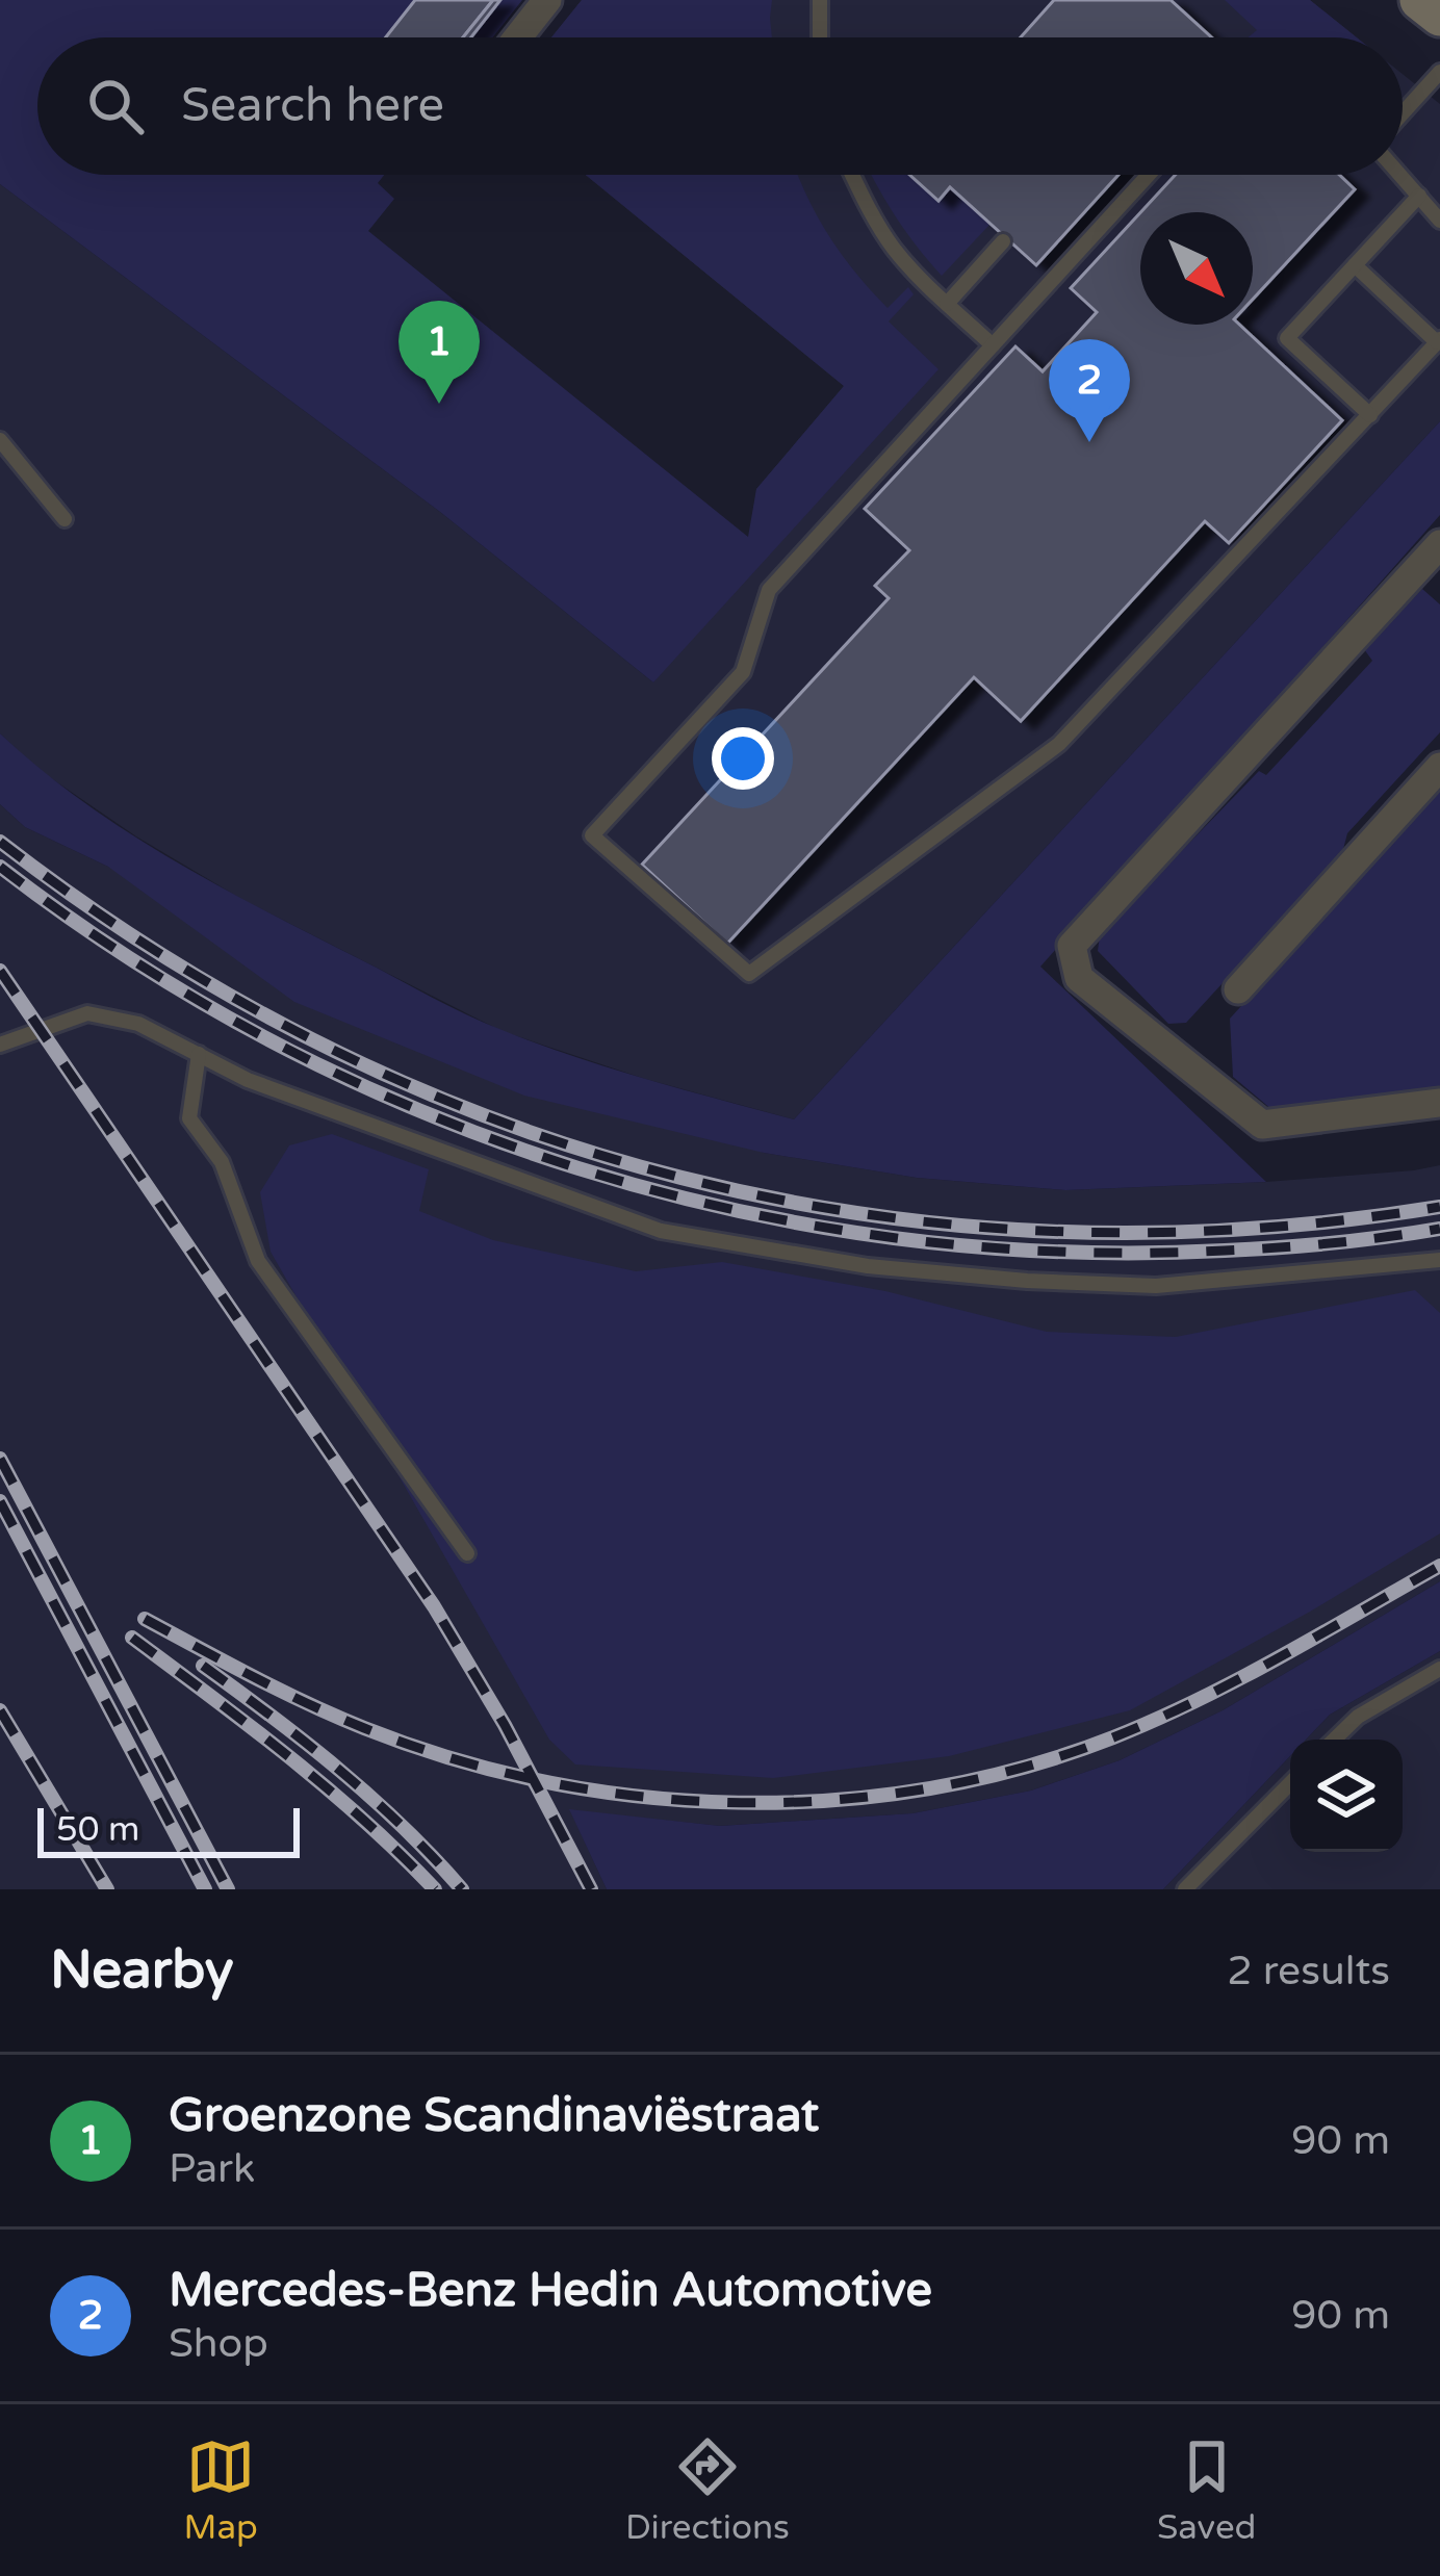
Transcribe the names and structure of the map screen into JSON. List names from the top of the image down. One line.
{"scale_bar":"50 m","north":"bottom right","page":{"search":"Search here","pins":["1","2"],"scale":"50 m","heading":["Nearby","2 results"],"list":[{"mark":"1","name":"Groenzone Scandinaviëstraat","note":"Park","value":"90 m"},{"mark":"2","name":"Mercedes-Benz Hedin Automotive","note":"Shop","value":"90 m"}],"nav":["Map","Directions","Saved"]}}
